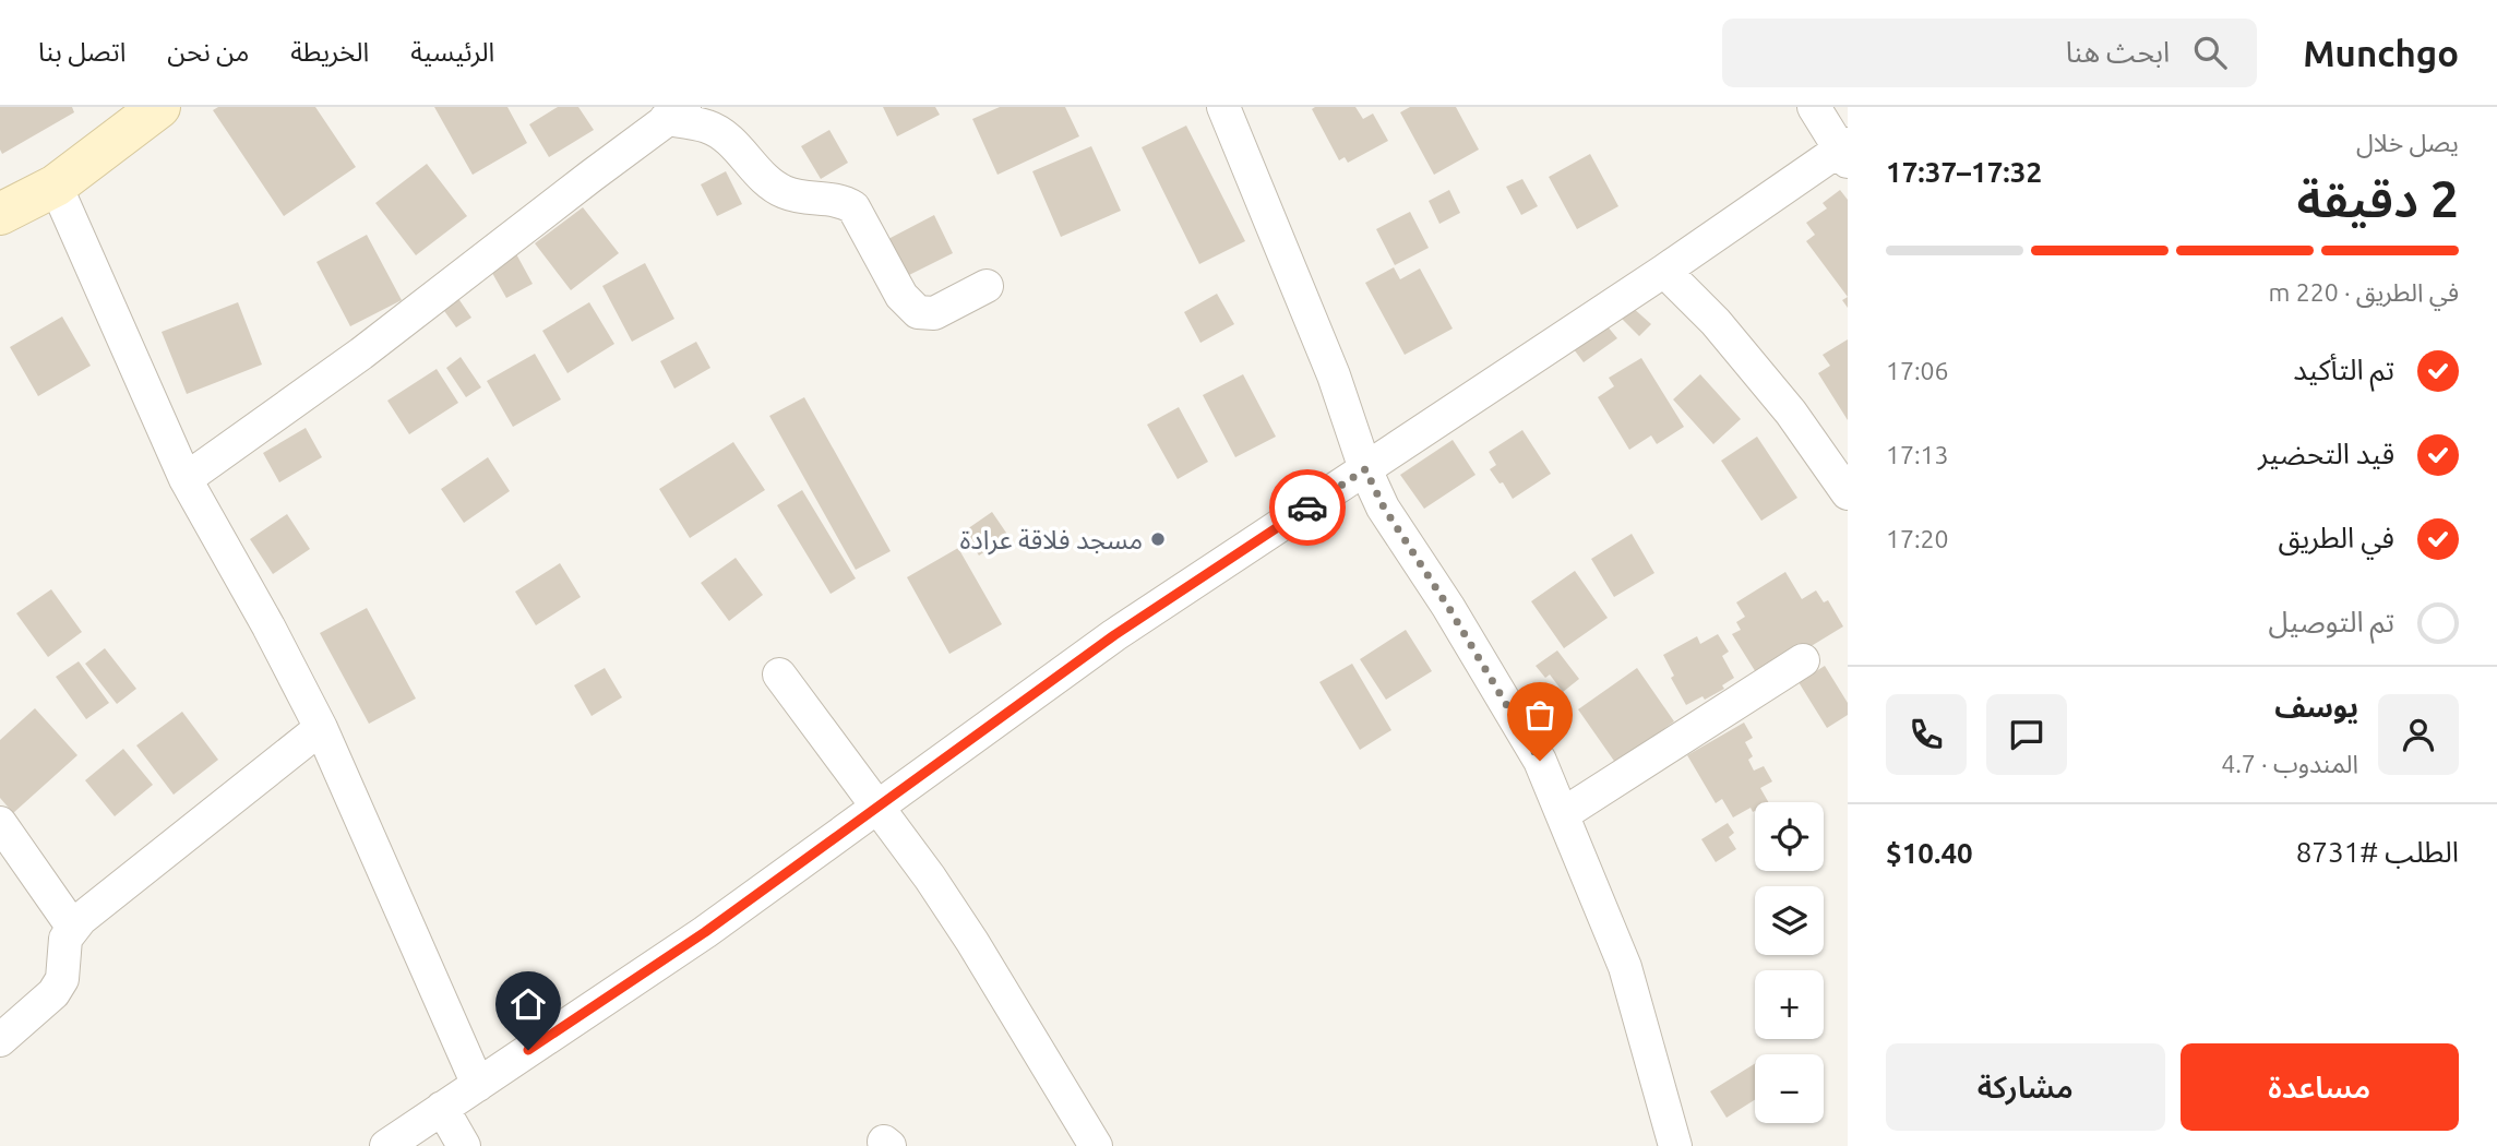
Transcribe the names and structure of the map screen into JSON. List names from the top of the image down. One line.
{"places":["مسجد فلاقة عرادة"],"page":{"header":"Munchgo","search":"ابحث هنا","nav":["الرئيسية","الخريطة","من نحن","اتصل بنا"],"heading":["2 دقيقة","يصل خلال","17:32–17:37"],"panel":["يوسف","المندوب · 4.7","الطلب #8731","$10.40"],"bar":"في الطريق · 220 m","list":[["تم التأكيد","17:06"],["قيد التحضير","17:13"],["في الطريق","17:20"],"تم التوصيل"],"map_buttons":["+","−"],"buttons":["مساعدة","مشاركة"]}}
